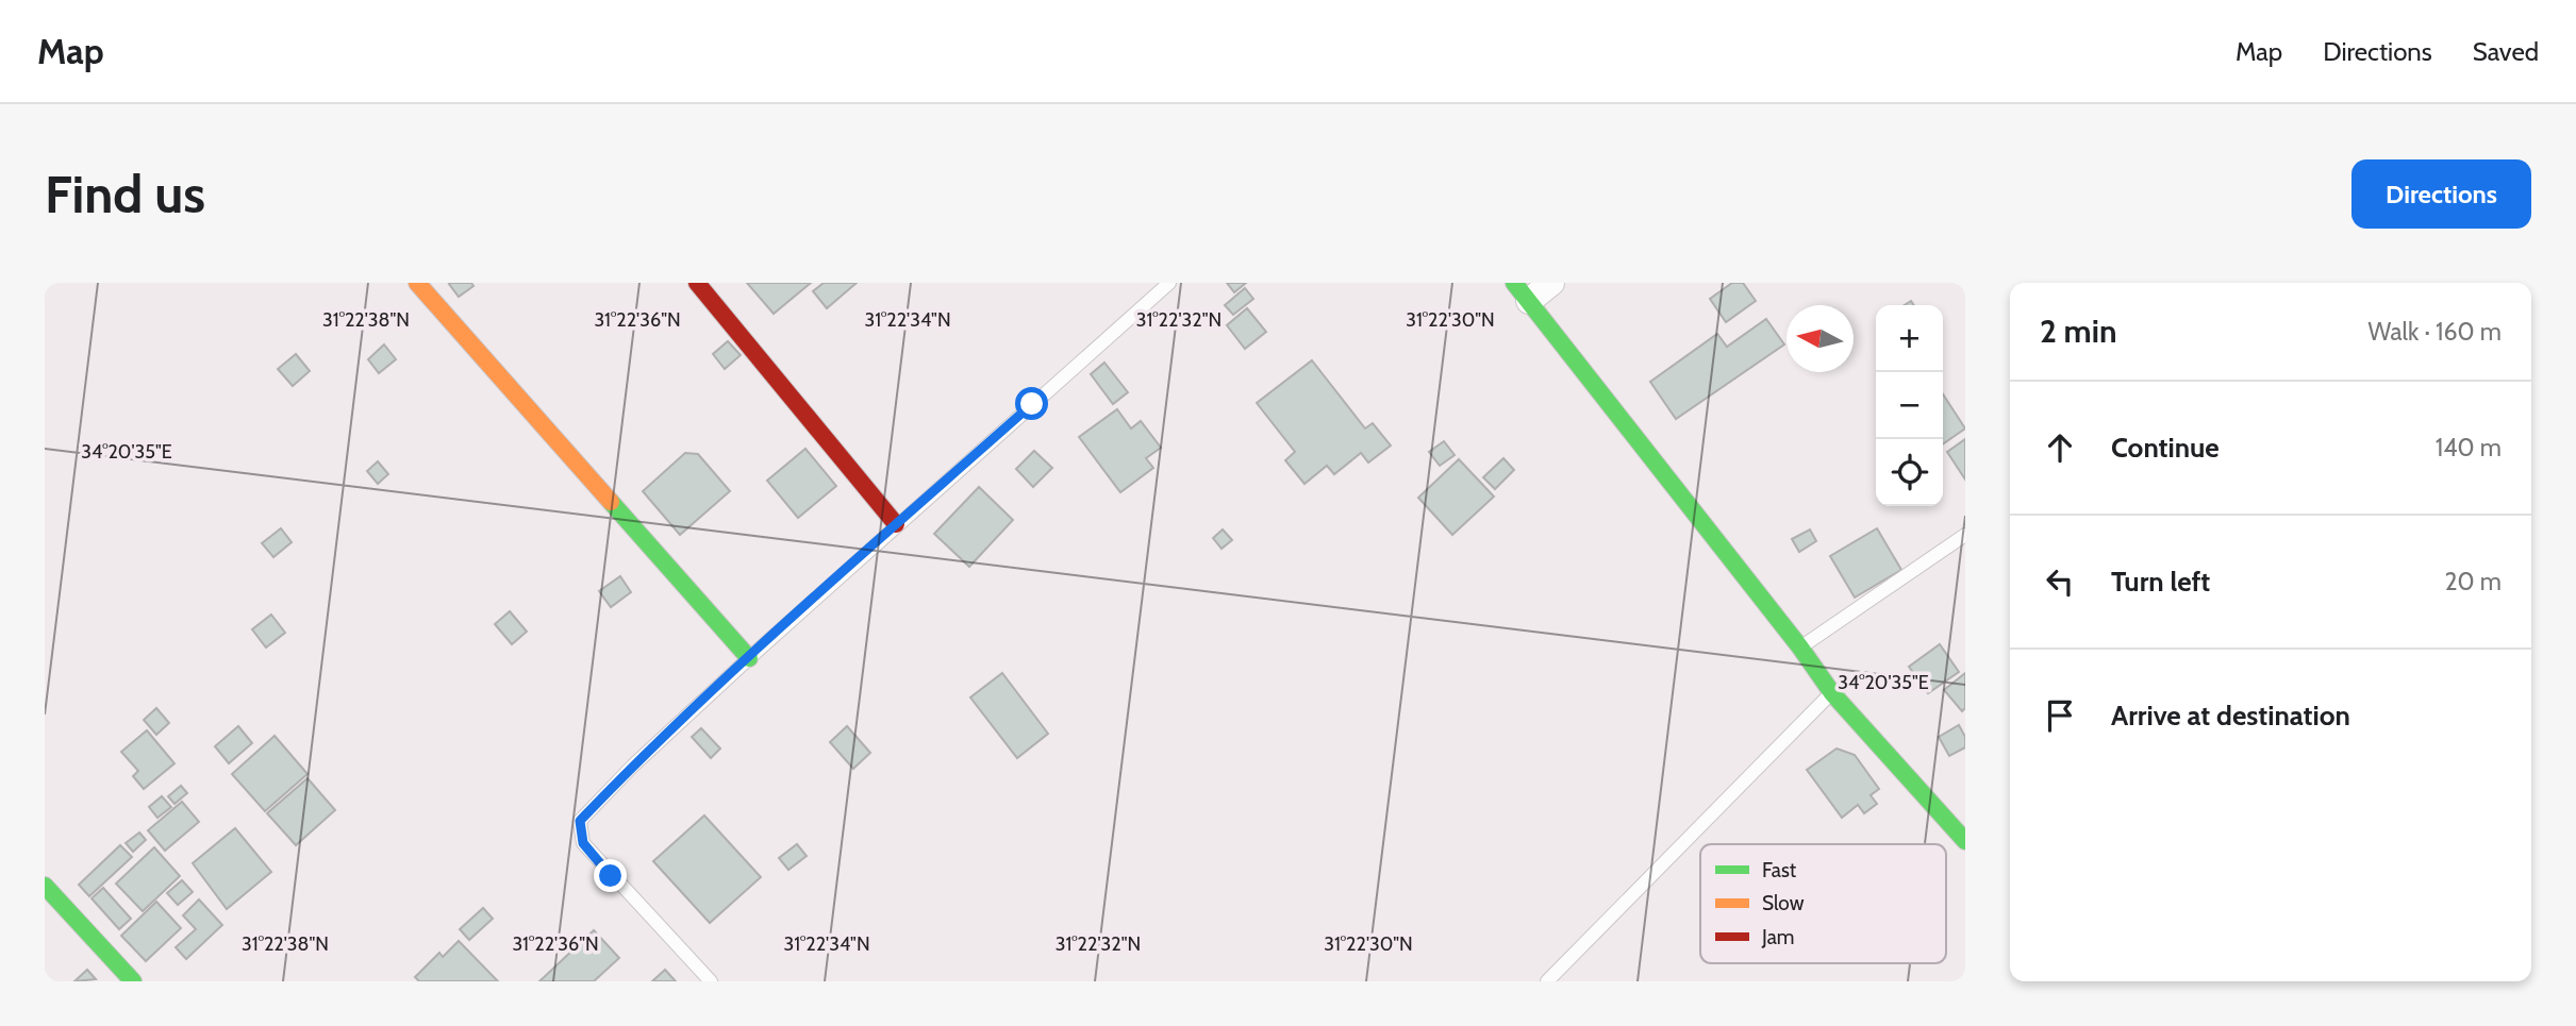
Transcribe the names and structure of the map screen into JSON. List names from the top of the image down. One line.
{"legend":["Fast","Slow","Jam"],"north":"left","page":{"header":"Map","nav":["Map","Directions","Saved"],"buttons":"Directions","title":"Find us","heading":["2 min","Walk · 160 m"],"map_buttons":["+","−"],"list":[["Continue","140 m"],["Turn left","20 m"],"Arrive at destination"]},"coordinates":["31°22'38\"N","31°22'36\"N","31°22'34\"N","31°22'32\"N","31°22'30\"N","34°20'35\"E"]}
